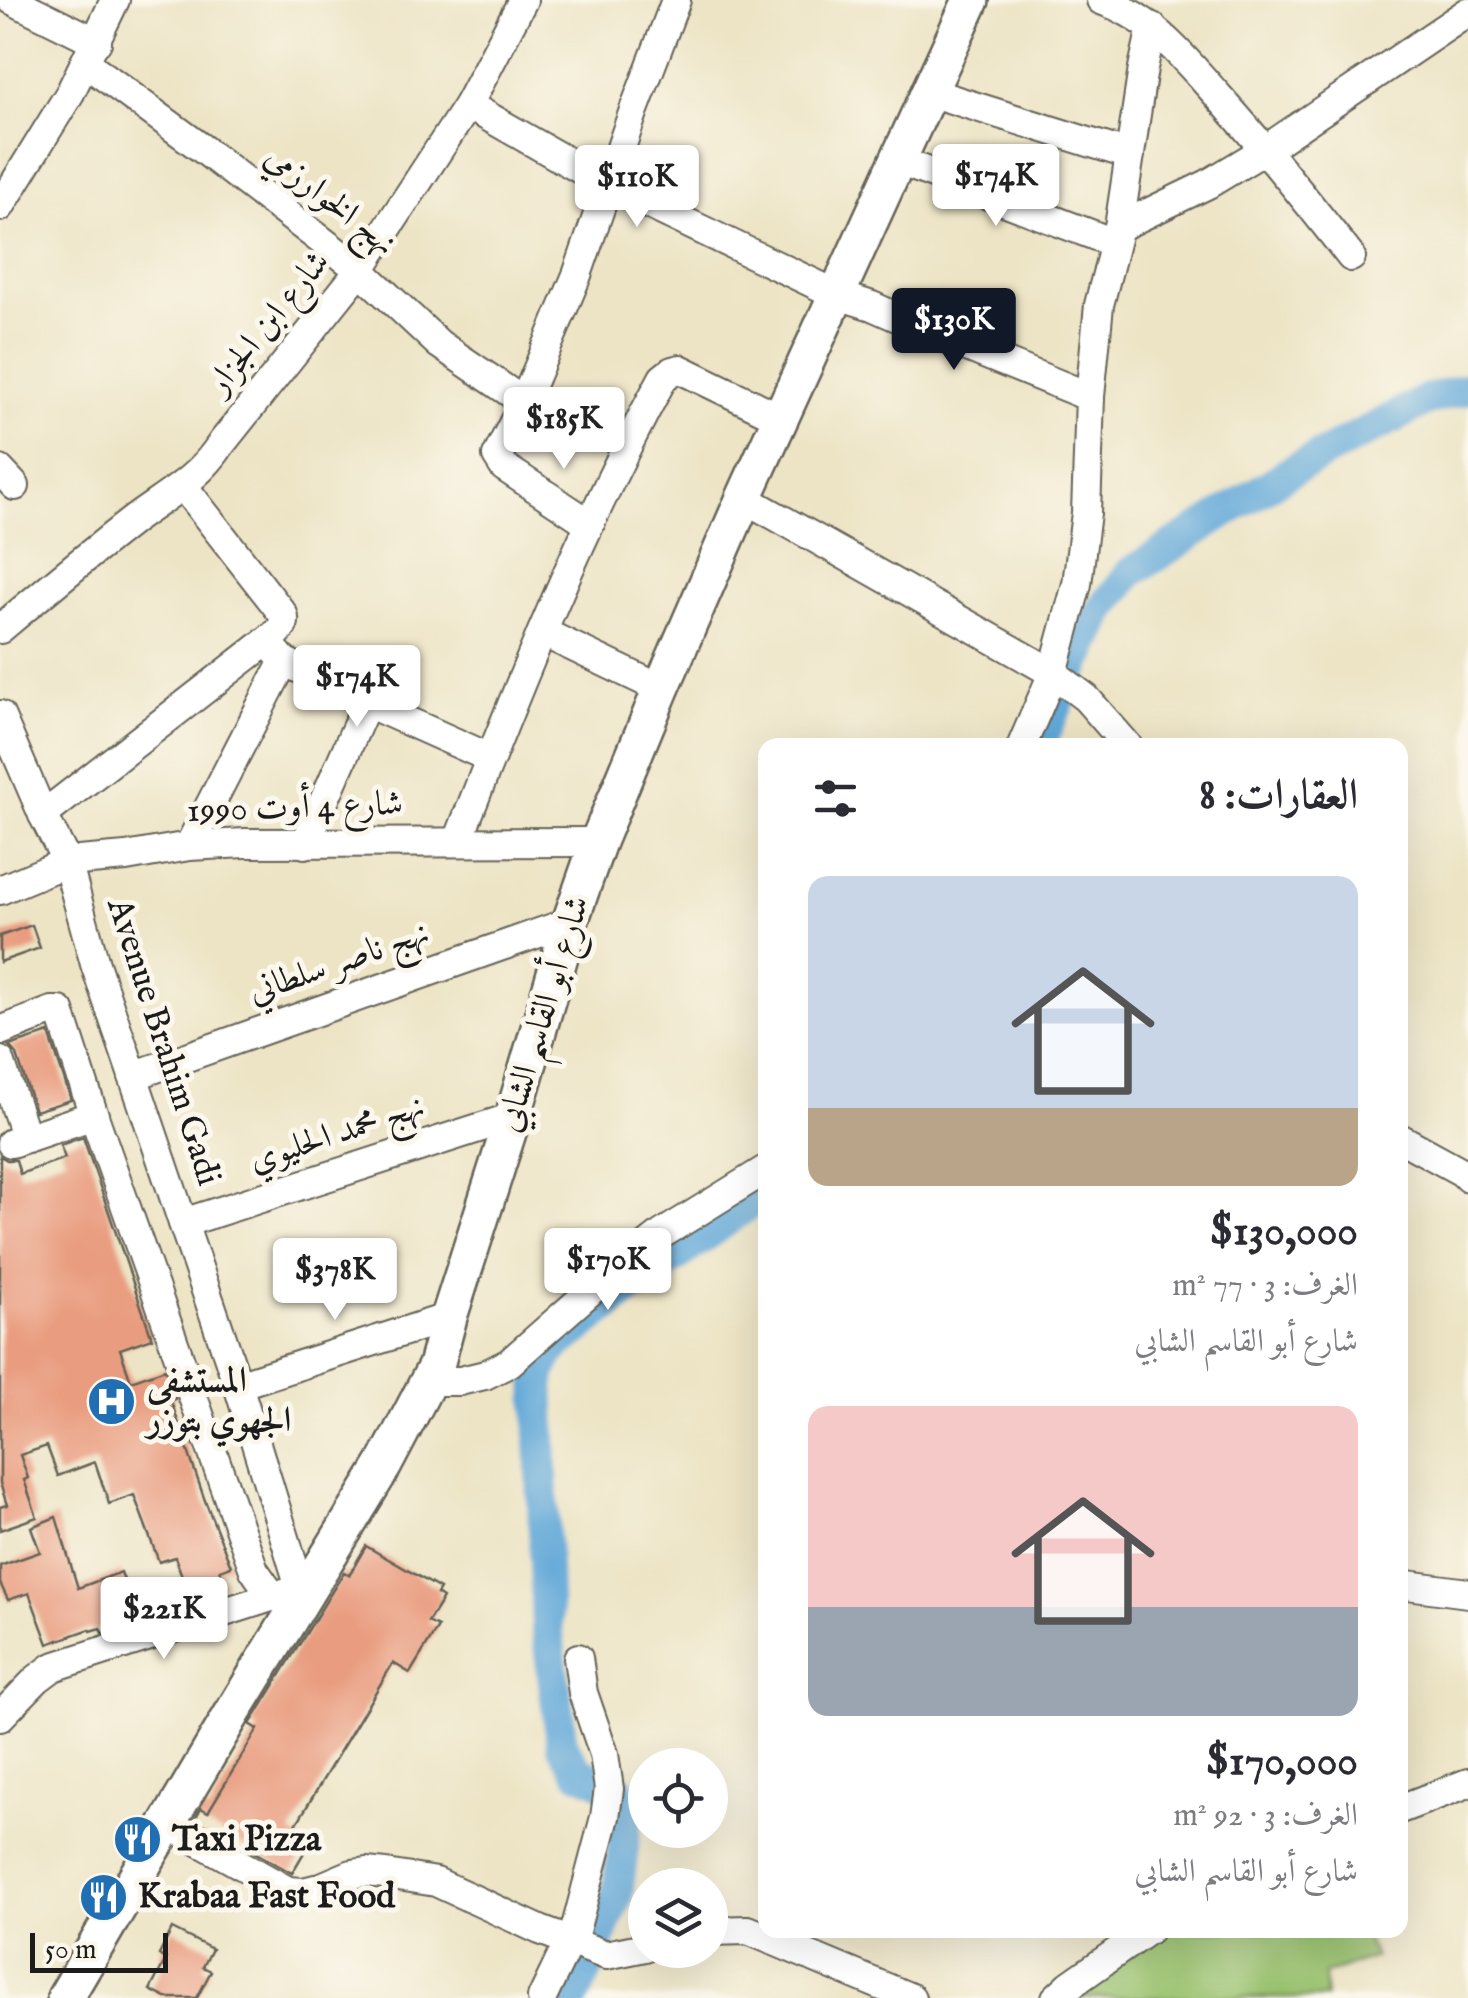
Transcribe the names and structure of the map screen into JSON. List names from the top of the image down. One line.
{"streets":{"main road":["شارع أبو القاسم الشابي"],"street":["نهج الخوارزمي","شارع ابن الجزار","شارع 4 أوت 1990","نهج ناصر سلطاني","Avenue Brahim Gadi","نهج محمد الحليوي"]},"crossings":[["نهج الخوارزمي","شارع ابن الجزار"],["شارع 4 أوت 1990","شارع أبو القاسم الشابي"],["شارع 4 أوت 1990","Avenue Brahim Gadi"],["نهج ناصر سلطاني","شارع أبو القاسم الشابي"],["نهج ناصر سلطاني","Avenue Brahim Gadi"],["شارع أبو القاسم الشابي","Avenue Brahim Gadi"],["شارع أبو القاسم الشابي","نهج محمد الحليوي"],["Avenue Brahim Gadi","نهج محمد الحليوي"]],"places":{"hospital":["المستشفى الجهوي بتوزر"],"restaurant":["Taxi Pizza","Krabaa Fast Food"]},"scale_bar":"50 m","page":{"price":["$174K","$110K","$130K","$185K","$174K","$170K","$378K","$221K"],"heading":"العقارات: 8","list":[{"name":"$130,000","note":"الغرف: 3 · 77 m² · شارع أبو القاسم الشابي"},{"name":"$170,000","note":"الغرف: 3 · 92 m² · شارع أبو القاسم الشابي"}],"scale":"50 m"}}
